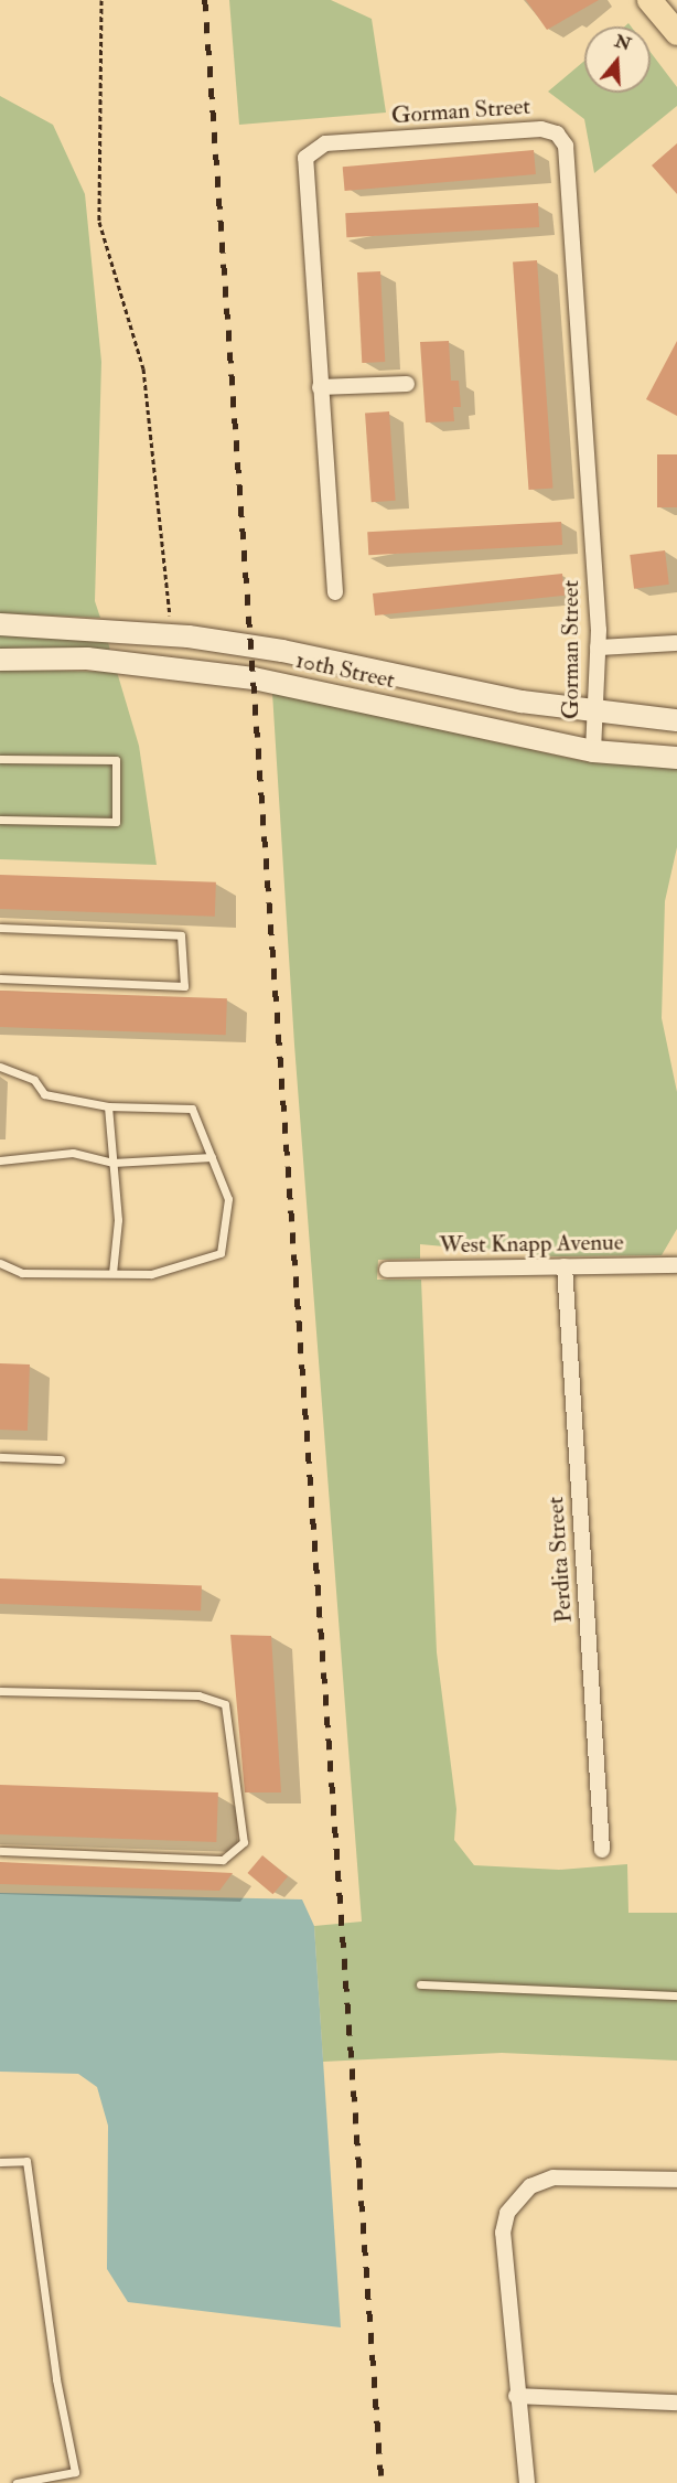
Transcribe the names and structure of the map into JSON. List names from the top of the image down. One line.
{"streets":{"street":["Gorman Street","10th Street","West Knapp Avenue","Perdita Street"]},"crossings":[["Gorman Street","10th Street"],["West Knapp Avenue","Perdita Street"]],"north":"top"}
